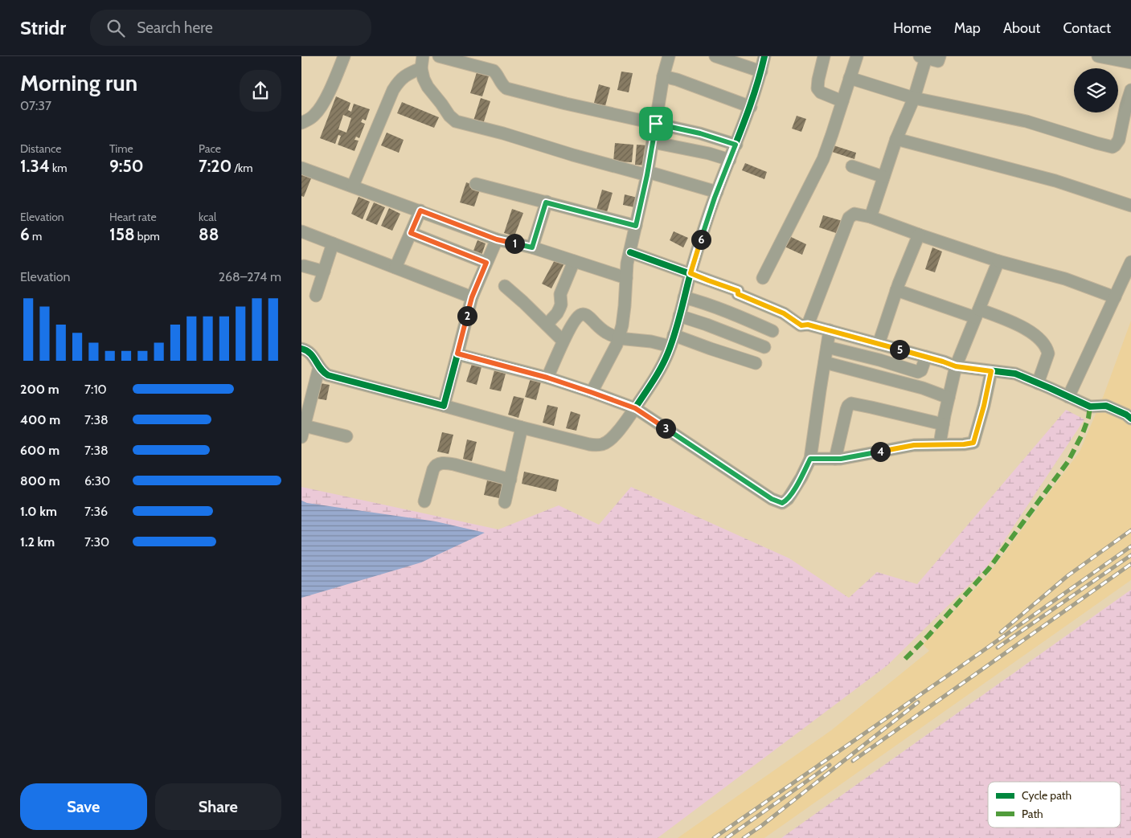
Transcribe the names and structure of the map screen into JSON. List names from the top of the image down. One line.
{"legend":["Cycle path","Path"],"page":{"header":"Stridr","search":"Search here","nav":["Home","Map","About","Contact"],"heading":["Morning run","07:37"],"stats":[["Distance","1.34 km"],["Time","9:50"],["Pace","7:20 /km"],["Elevation","6 m"],["Heart rate","158 bpm"],["kcal","88"]],"pins":["6","1","2","5","3","4"],"chart":["Elevation","268–274 m"],"list":[{"name":"200 m","note":"7:10"},{"name":"400 m","note":"7:38"},{"name":"600 m","note":"7:38"},{"name":"800 m","note":"6:30"},{"name":"1.0 km","note":"7:36"},{"name":"1.2 km","note":"7:30"}],"buttons":["Save","Share"]}}
